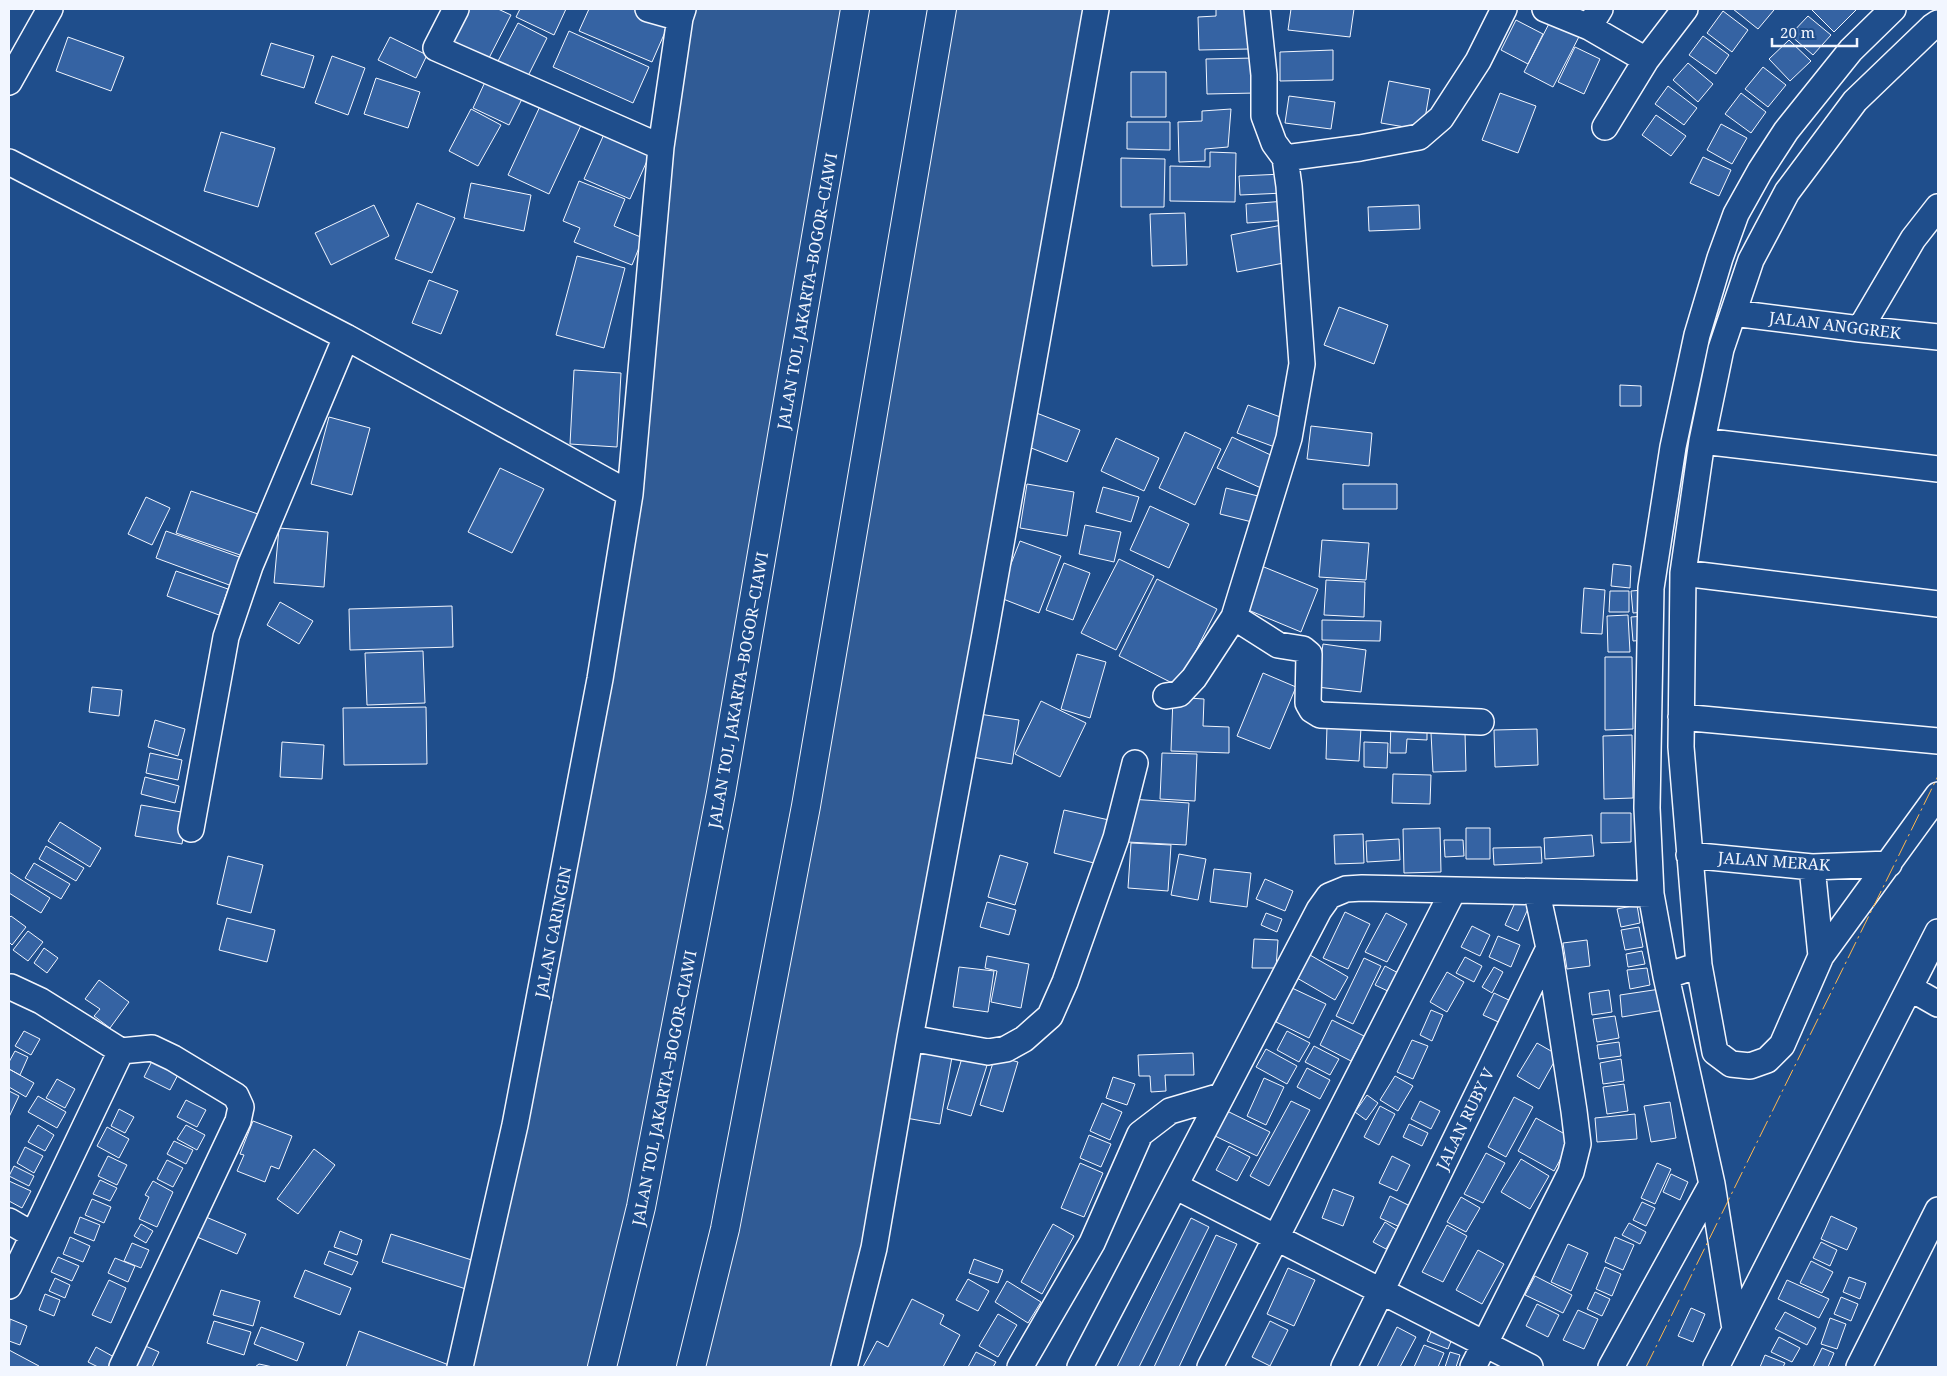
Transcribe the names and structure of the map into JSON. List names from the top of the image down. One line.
{"streets":{"highway":["JALAN TOL JAKARTA–BOGOR–CIAWI"],"street":["JALAN ANGGREK","JALAN MERAK","JALAN CARINGIN","JALAN RUBY V"]},"scale_bar":"20 m"}
